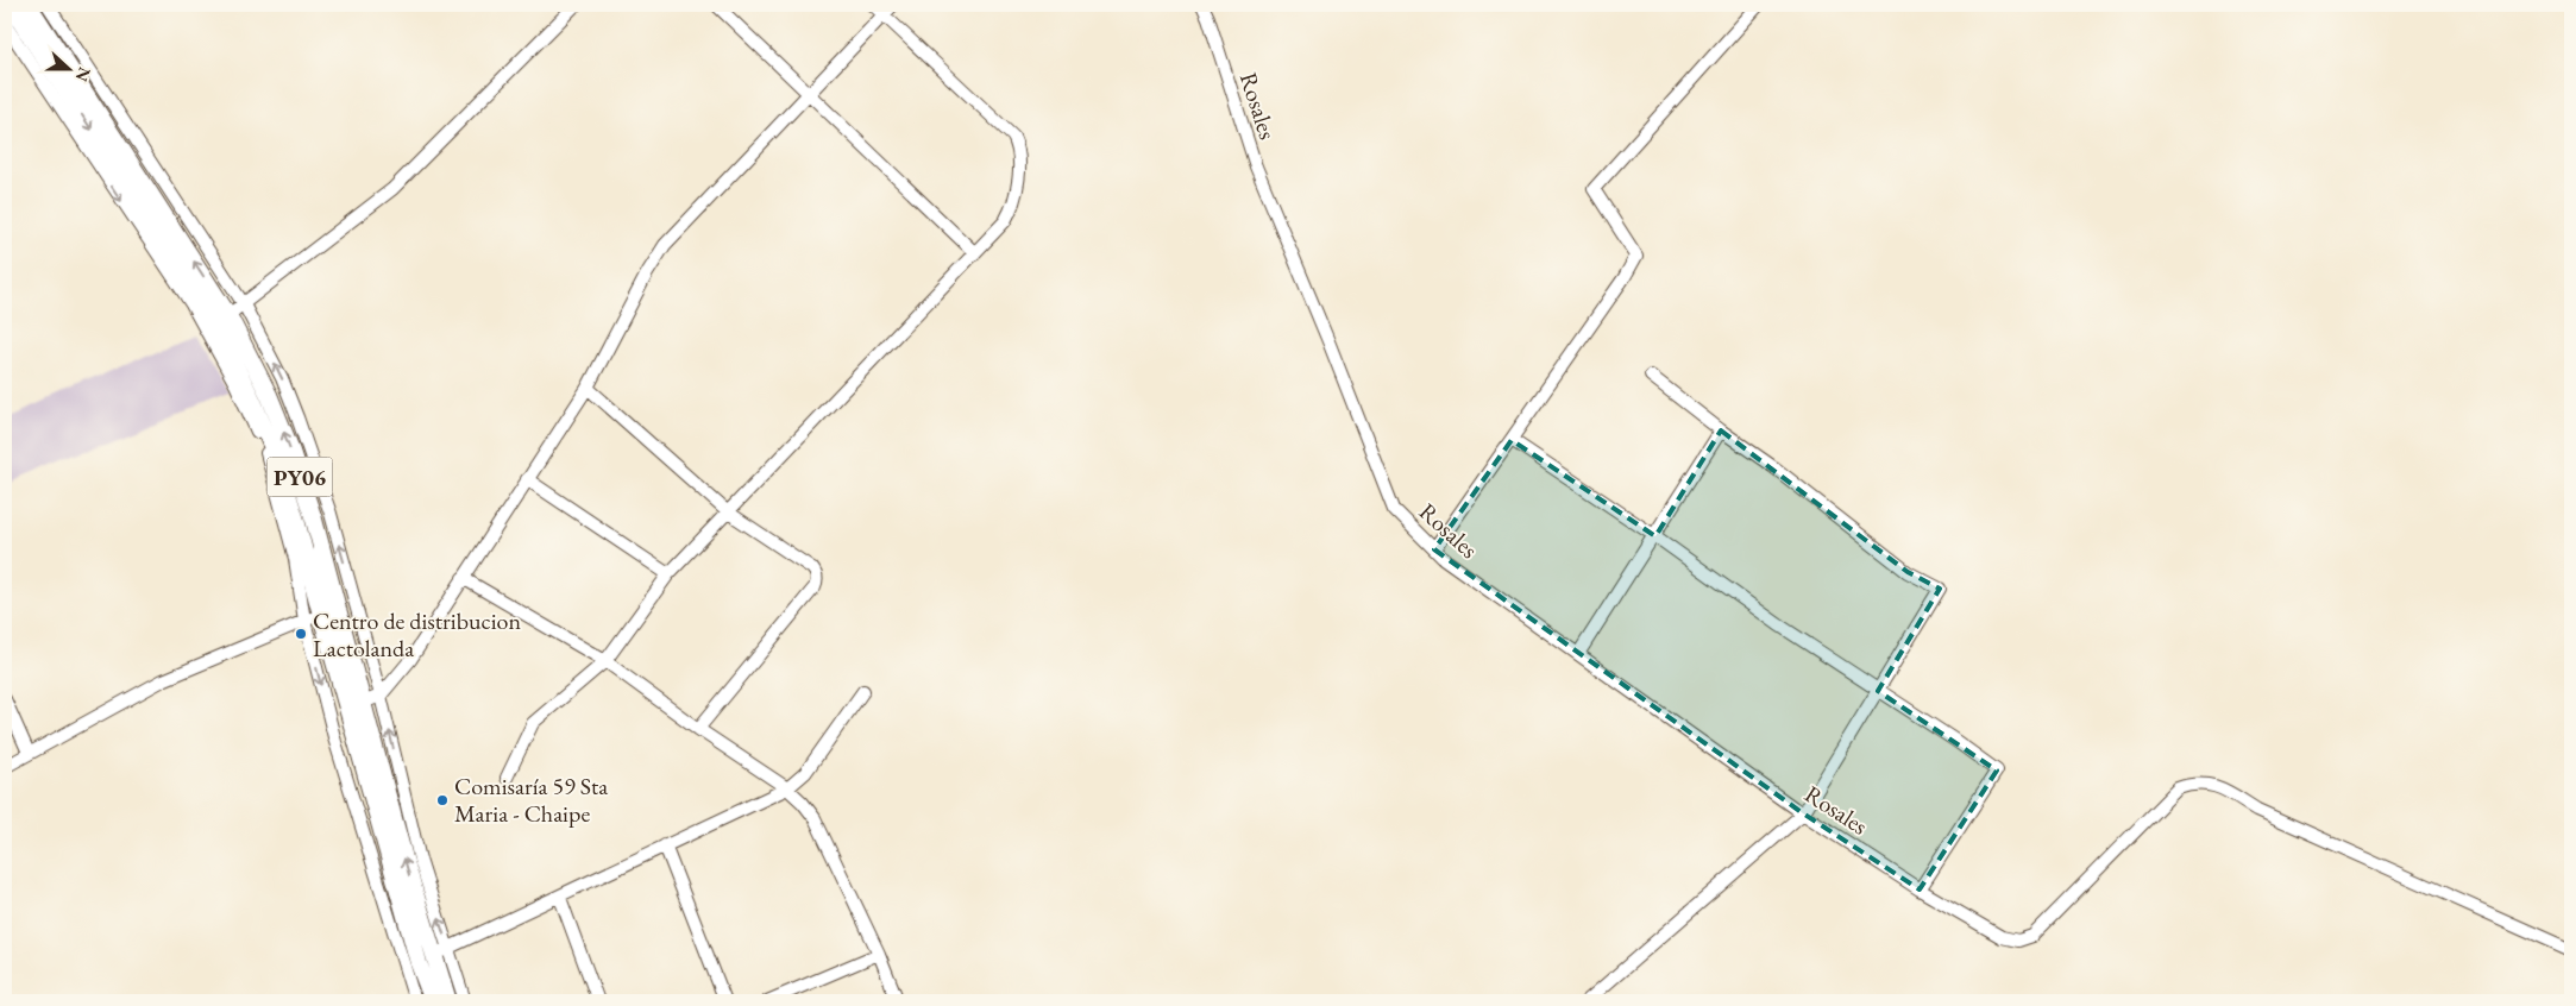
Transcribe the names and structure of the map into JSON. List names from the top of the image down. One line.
{"streets":{"highway":["PY06"],"street":["Rosales"]},"places":["Centro de distribucion Lactolanda","Comisaría 59 Sta Maria - Chaipe"],"north":"right"}
